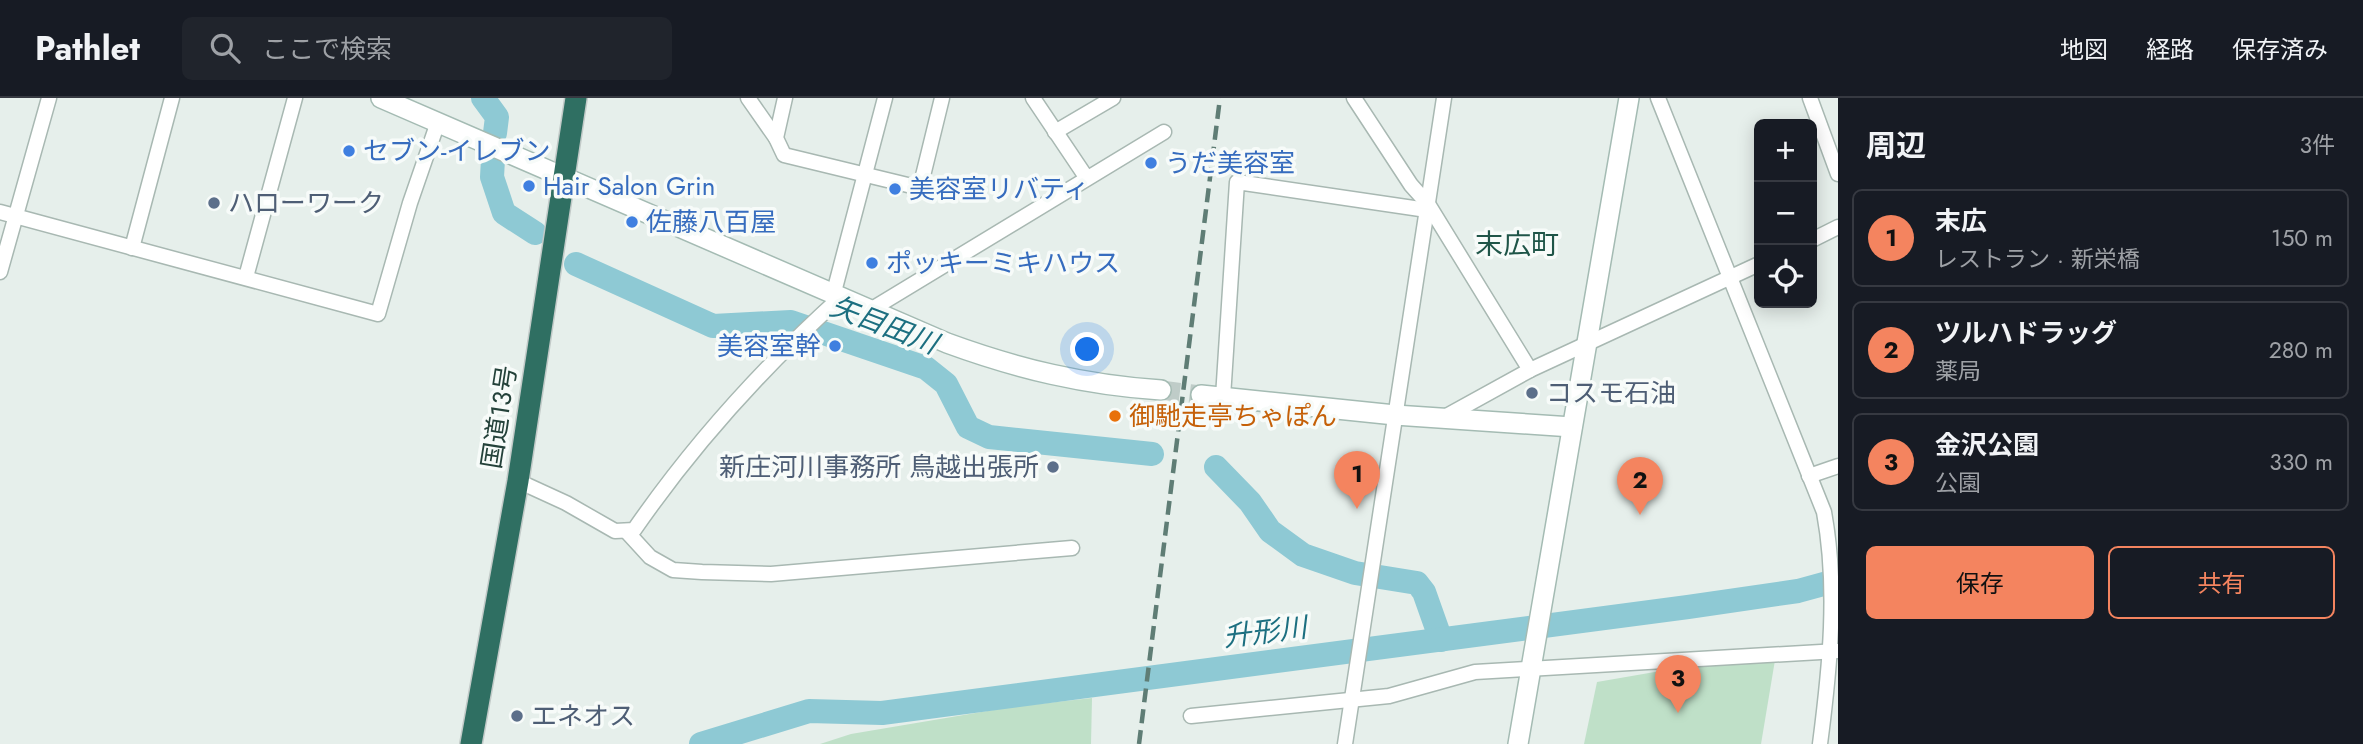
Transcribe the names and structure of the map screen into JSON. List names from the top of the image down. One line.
{"streets":{"highway":["国道13号"]},"districts":["末広町"],"water":["矢目田川","升形川"],"places":["セブン-イレブン","うだ美容室","Hair Salon Grin","美容室リバティ","ハローワーク","佐藤八百屋","ポッキーミキハウス","美容室幹","コスモ石油","御馳走亭ちゃぽん","新庄河川事務所 鳥越出張所","エネオス"],"page":{"header":"Pathlet","search":"ここで検索","nav":["地図","経路","保存済み"],"heading":["周辺","3件"],"map_buttons":["+","−"],"list":[{"mark":"1","name":"末広","note":"レストラン · 新栄橋","value":"150 m"},{"mark":"2","name":"ツルハドラッグ","note":"薬局","value":"280 m"},{"mark":"3","name":"金沢公園","note":"公園","value":"330 m"}],"pins":["1","2","3"],"buttons":["保存","共有"]}}
